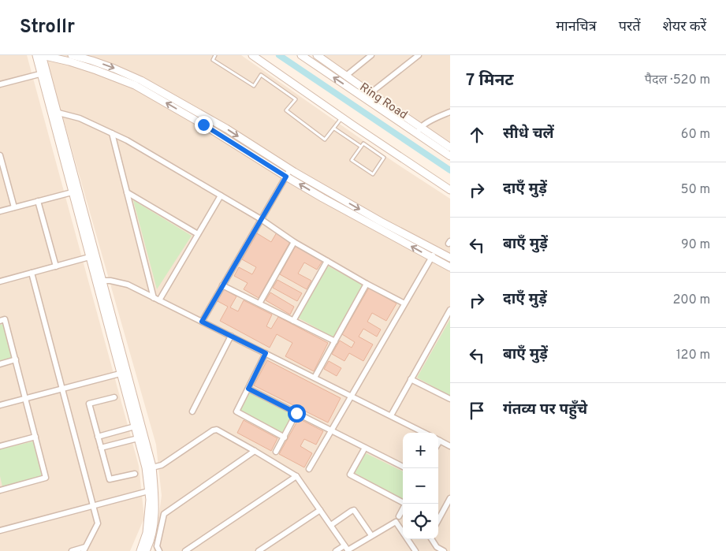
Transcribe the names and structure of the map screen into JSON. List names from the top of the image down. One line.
{"streets":{"street":["Ring Road"]},"page":{"header":"Strollr","nav":["मानचित्र","परतें","शेयर करें"],"heading":["7 मिनट","पैदल · 520 m"],"list":[["सीधे चलें","60 m"],["दाएँ मुड़ें","50 m"],["बाएँ मुड़ें","90 m"],["दाएँ मुड़ें","200 m"],["बाएँ मुड़ें","120 m"],"गंतव्य पर पहुँचे"],"map_buttons":["+","−"]}}
